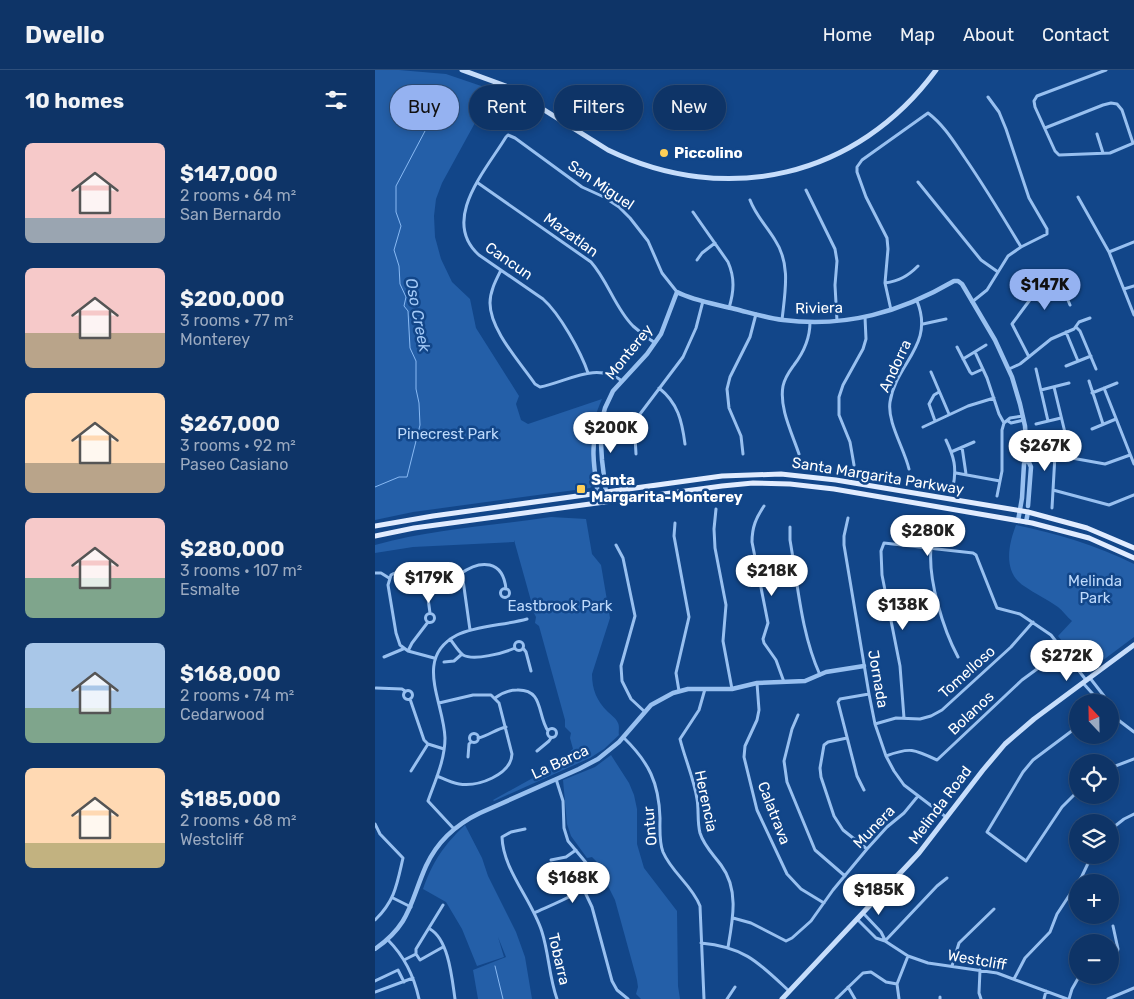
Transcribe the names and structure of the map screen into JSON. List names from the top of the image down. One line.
{"streets":{"main road":["Santa Margarita Parkway","Melinda Road"],"street":["San Miguel","Mazatlan","Cancun","Riviera","Monterey","Andorra","Tomelloso","Jornada","Bolanos","La Barca","Herencia","Calatrava","Ontur","Munera","Tobarra","Westcliff"]},"crossings":[["San Miguel","Cancun"],["San Miguel","Riviera"],["San Miguel","Monterey"],["Mazatlan","Cancun"],["Mazatlan","Monterey"],["Riviera","Monterey"],["Riviera","Andorra"],["Monterey","Santa Margarita Parkway"],["Tomelloso","Jornada"],["Jornada","Bolanos"],["Jornada","La Barca"],["Jornada","Melinda Road"],["Jornada","Munera"],["La Barca","Herencia"],["La Barca","Calatrava"],["La Barca","Ontur"],["Herencia","Munera"],["Melinda Road","Westcliff"],["Calatrava","Munera"]],"water":["Oso Creek"],"parks":["Pinecrest Park","Melinda Park","Eastbrook Park"],"places":{"other":["Piccolino"],"transit":["Santa Margarita-Monterey"]},"north":"top","page":{"header":"Dwello","nav":["Home","Map","About","Contact"],"heading":"10 homes","chip":["Buy","Rent","Filters","New"],"list":[{"name":"$147,000","note":"2 rooms · 64 m² · San Bernardo"},{"name":"$200,000","note":"3 rooms · 77 m² · Monterey"},{"name":"$267,000","note":"3 rooms · 92 m² · Paseo Casiano"},{"name":"$280,000","note":"3 rooms · 107 m² · Esmalte"},{"name":"$168,000","note":"2 rooms · 74 m² · Cedarwood"},{"name":"$185,000","note":"2 rooms · 68 m² · Westcliff"}],"price":["$147K","$200K","$267K","$280K","$218K","$179K","$138K","$272K","$168K","$185K"],"map_buttons":["+","−"]}}
